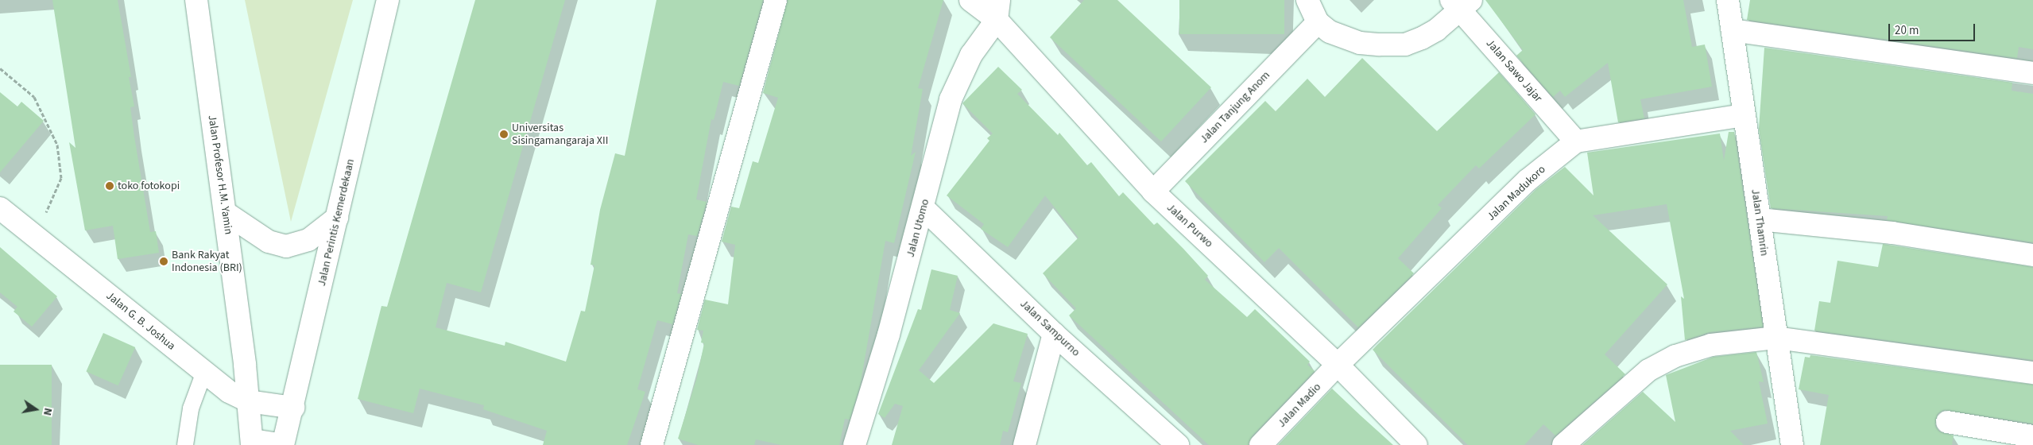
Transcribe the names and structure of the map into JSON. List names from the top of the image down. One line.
{"streets":{"street":["Jalan Sawo Jajar","Jalan Tanjung Anom","Jalan Profesor H.M. Yamin","Jalan Madukoro","Jalan Perintis Kemerdekaan","Jalan Thamrin","Jalan Purwo","Jalan Utomo","Jalan G. B. Joshua","Jalan Sampurno","Jalan Madio"]},"crossings":[["Jalan Sawo Jajar","Jalan Madukoro"],["Jalan Tanjung Anom","Jalan Purwo"],["Jalan Profesor H.M. Yamin","Jalan G. B. Joshua"],["Jalan Madukoro","Jalan Thamrin"],["Jalan Madukoro","Jalan Purwo"],["Jalan Madukoro","Jalan Madio"],["Jalan Perintis Kemerdekaan","Jalan G. B. Joshua"],["Jalan Purwo","Jalan Utomo"],["Jalan Purwo","Jalan Madio"],["Jalan Utomo","Jalan Sampurno"]],"places":["Universitas Sisingamangaraja XII","toko fotokopi","Bank Rakyat Indonesia (BRI)"],"scale_bar":"20 m","north":"right"}
